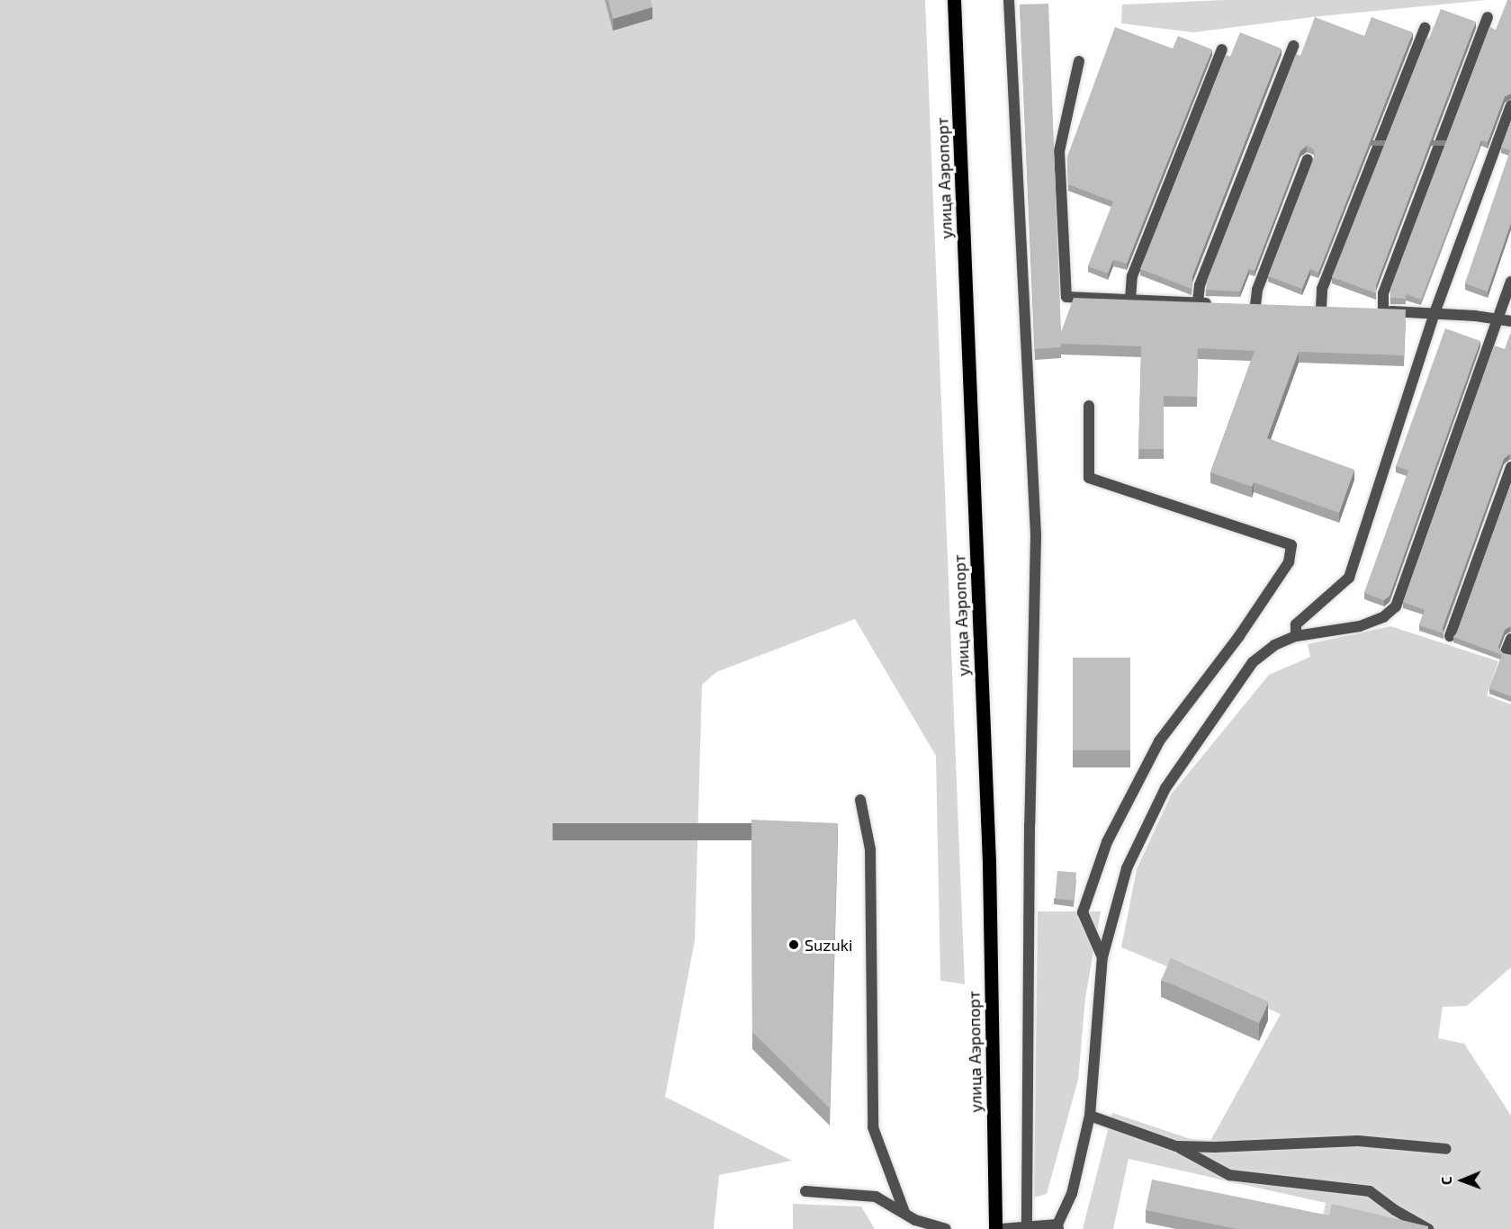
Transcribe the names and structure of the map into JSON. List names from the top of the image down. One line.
{"streets":{"main road":["улица Аэропорт"]},"places":["Suzuki"],"north":"left"}
